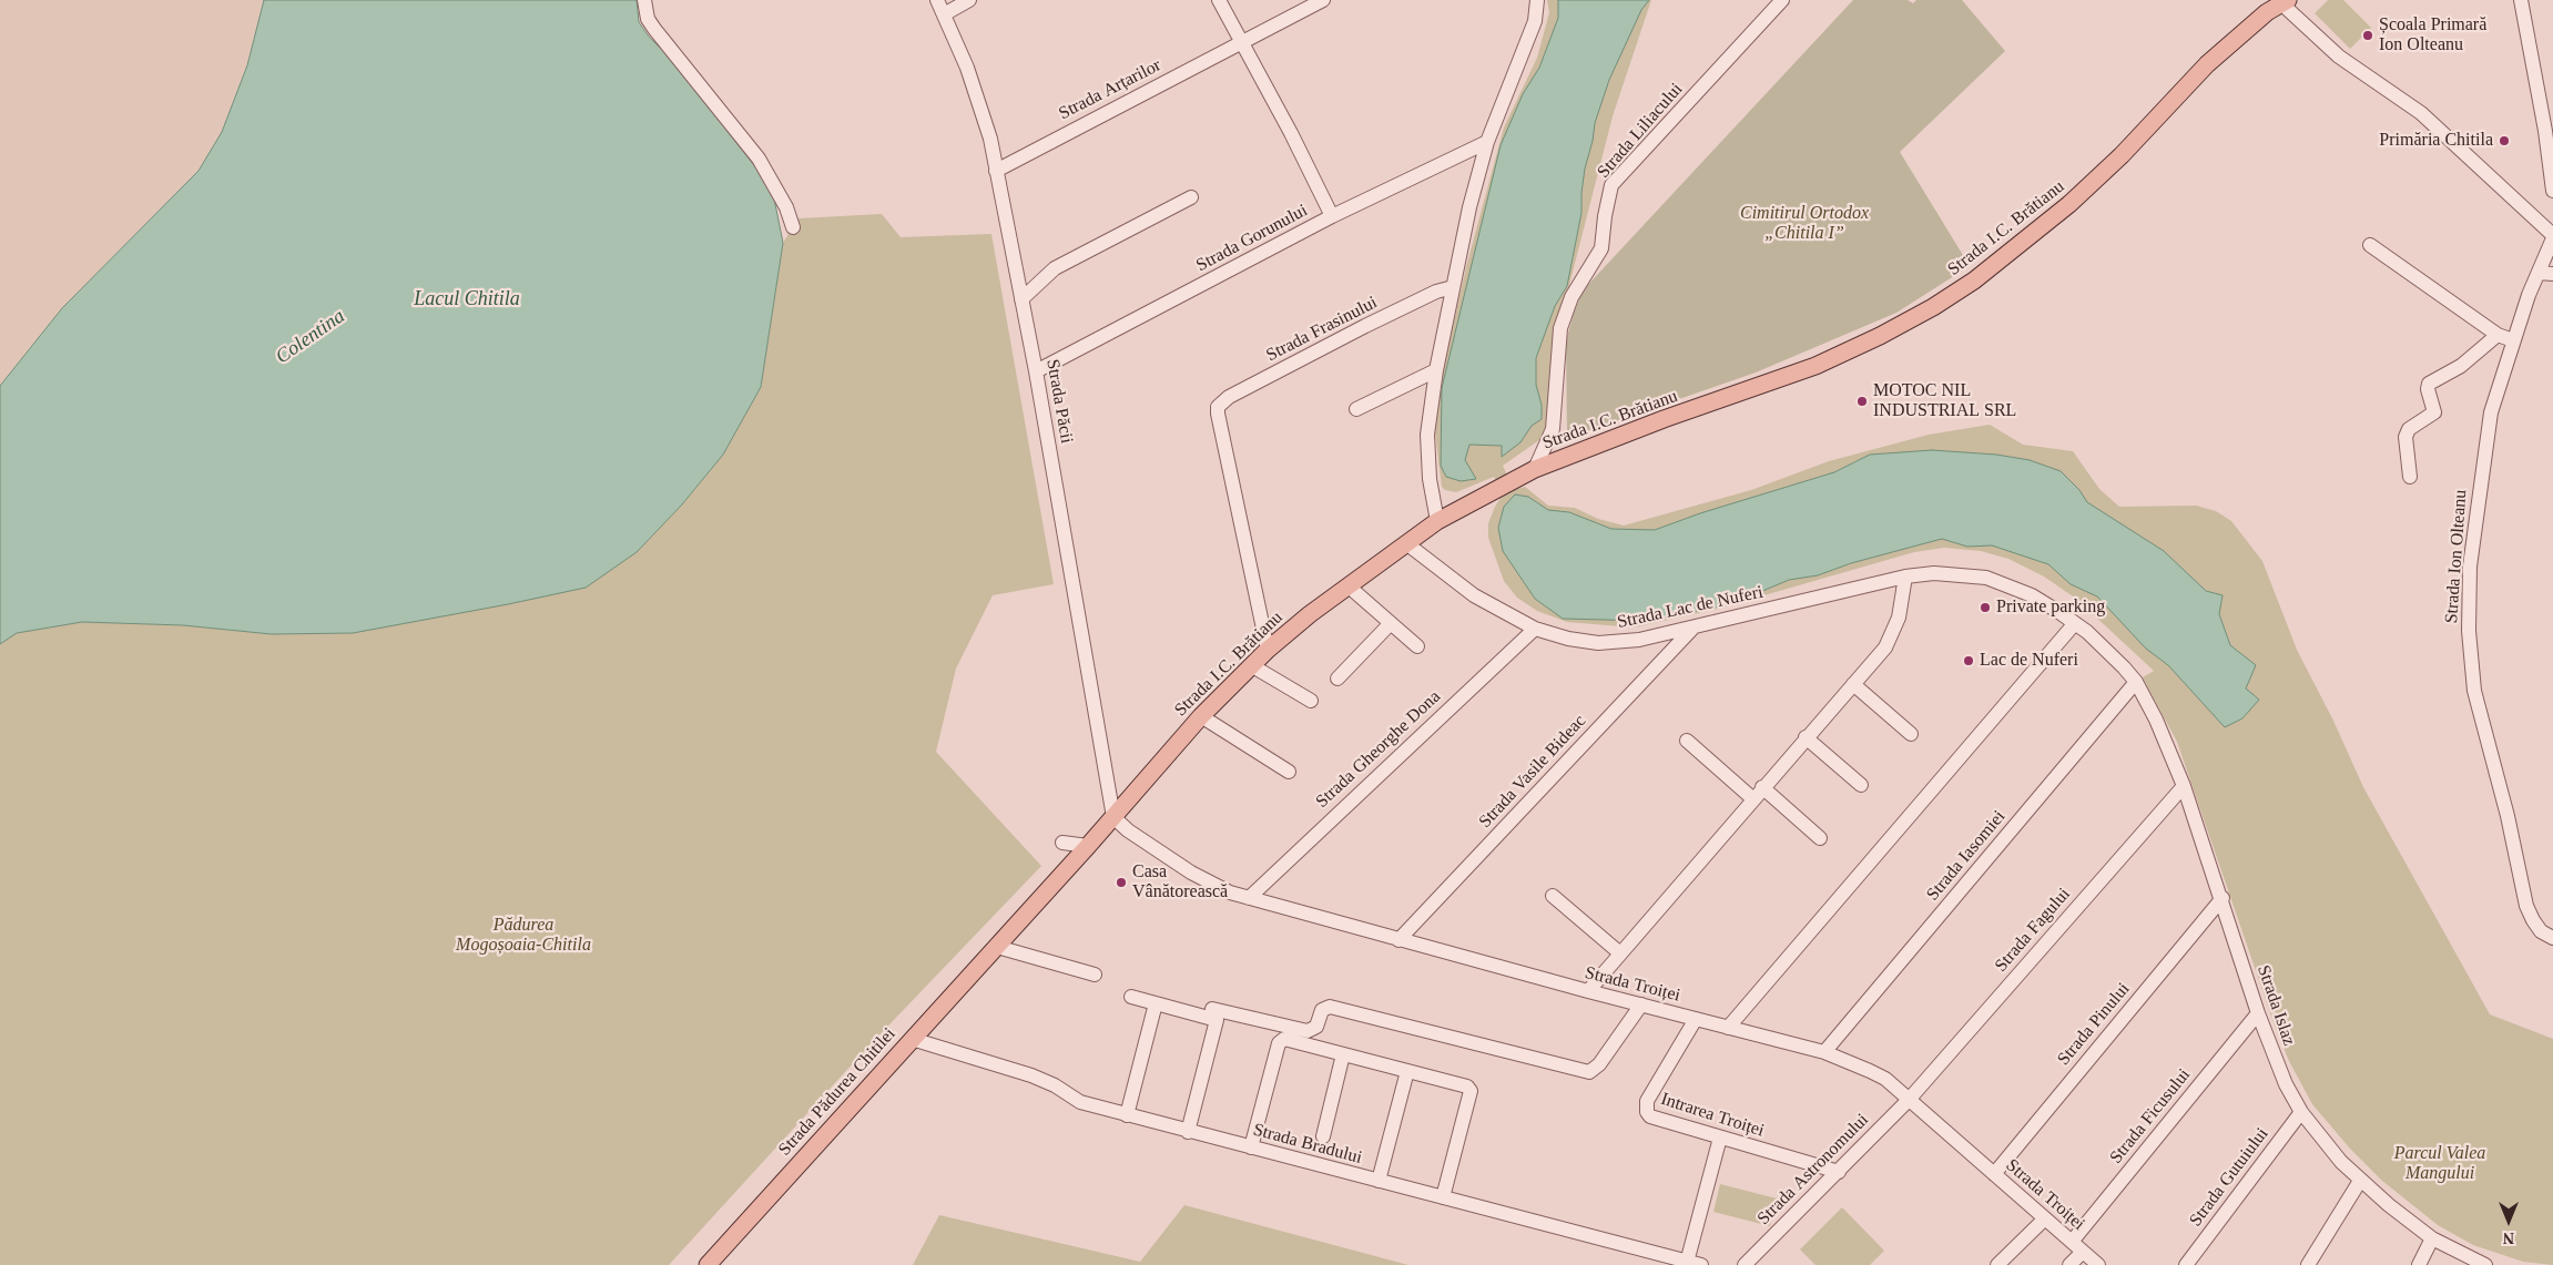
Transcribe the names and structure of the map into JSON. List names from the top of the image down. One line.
{"streets":{"main road":["Strada I.C. Brătianu","Strada Pădurea Chitilei"],"street":["Strada Arțarilor","Strada Liliacului","Strada Gorunului","Strada Frasinului","Strada Păcii","Strada Ion Olteanu","Strada Lac de Nuferi","Strada Gheorghe Dona","Strada Vasile Bideac","Strada Iasomiei","Strada Fagului","Strada Troiței","Strada Islaz","Strada Pinului","Intrarea Troiței","Strada Ficusului","Strada Bradului","Strada Astronomului","Strada Gutuiului"]},"crossings":[["Strada Arțarilor","Strada Păcii"],["Strada Liliacului","Strada I.C. Brătianu"],["Strada I.C. Brătianu","Strada Frasinului"],["Strada I.C. Brătianu","Strada Păcii"],["Strada I.C. Brătianu","Strada Lac de Nuferi"],["Strada I.C. Brătianu","Strada Troiței"],["Strada I.C. Brătianu","Strada Pădurea Chitilei"],["Strada Gorunului","Strada Păcii"],["Strada Păcii","Strada Troiței"],["Strada Lac de Nuferi","Strada Gheorghe Dona"],["Strada Lac de Nuferi","Strada Vasile Bideac"],["Strada Lac de Nuferi","Strada Iasomiei"],["Strada Lac de Nuferi","Strada Islaz"],["Strada Gheorghe Dona","Strada Troiței"],["Strada Vasile Bideac","Strada Troiței"],["Strada Iasomiei","Strada Troiței"],["Strada Iasomiei","Strada Islaz"],["Strada Fagului","Strada Troiței"],["Strada Fagului","Strada Islaz"],["Strada Fagului","Strada Astronomului"],["Strada Troiței","Strada Pinului"],["Strada Troiței","Intrarea Troiței"],["Strada Troiței","Strada Ficusului"],["Strada Troiței","Strada Astronomului"],["Strada Islaz","Strada Pinului"],["Strada Islaz","Strada Ficusului"],["Strada Islaz","Strada Gutuiului"],["Strada Pădurea Chitilei","Strada Bradului"],["Intrarea Troiței","Strada Astronomului"]],"water":["Lacul Chitila","Colentina"],"parks":["Cimitirul Ortodox „Chitila I”","Pădurea Mogoșoaia-Chitila","Parcul Valea Mangului"],"places":["Școala Primară Ion Olteanu","Primăria Chitila","MOTOC NIL INDUSTRIAL SRL","Private parking","Lac de Nuferi","Casa Vânătorească"],"north":"bottom"}
